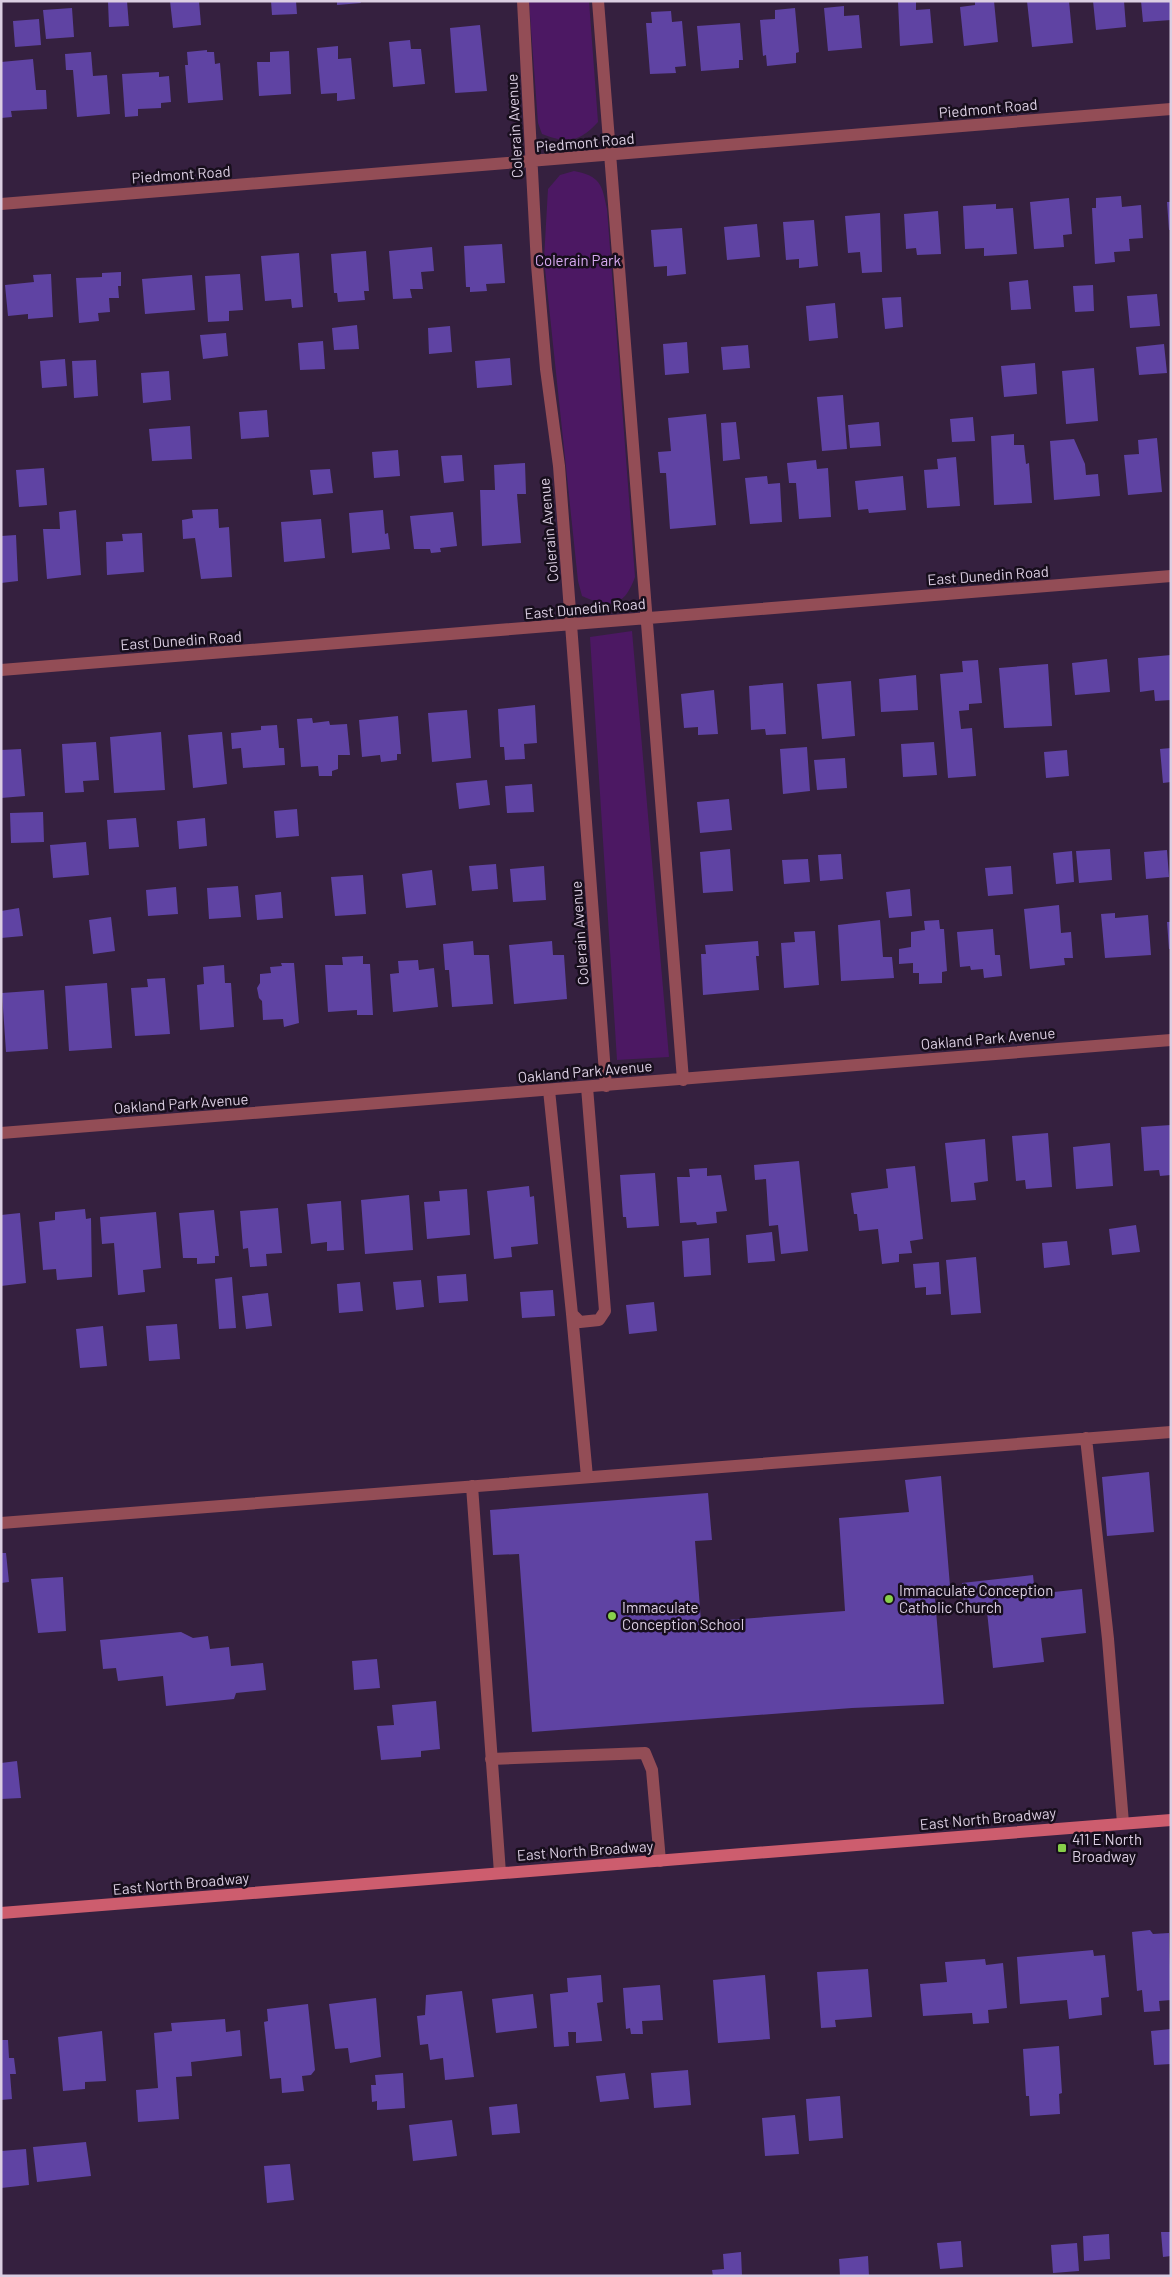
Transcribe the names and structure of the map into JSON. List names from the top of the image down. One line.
{"streets":{"main road":["East North Broadway"],"street":["Piedmont Road","Colerain Avenue","East Dunedin Road","Oakland Park Avenue"]},"crossings":[["Piedmont Road","Colerain Avenue"],["Colerain Avenue","East Dunedin Road"],["Colerain Avenue","Oakland Park Avenue"]],"parks":["Colerain Park"],"places":{"other":["Immaculate Conception Catholic Church","Immaculate Conception School"],"transit":["411 E North Broadway"]}}
